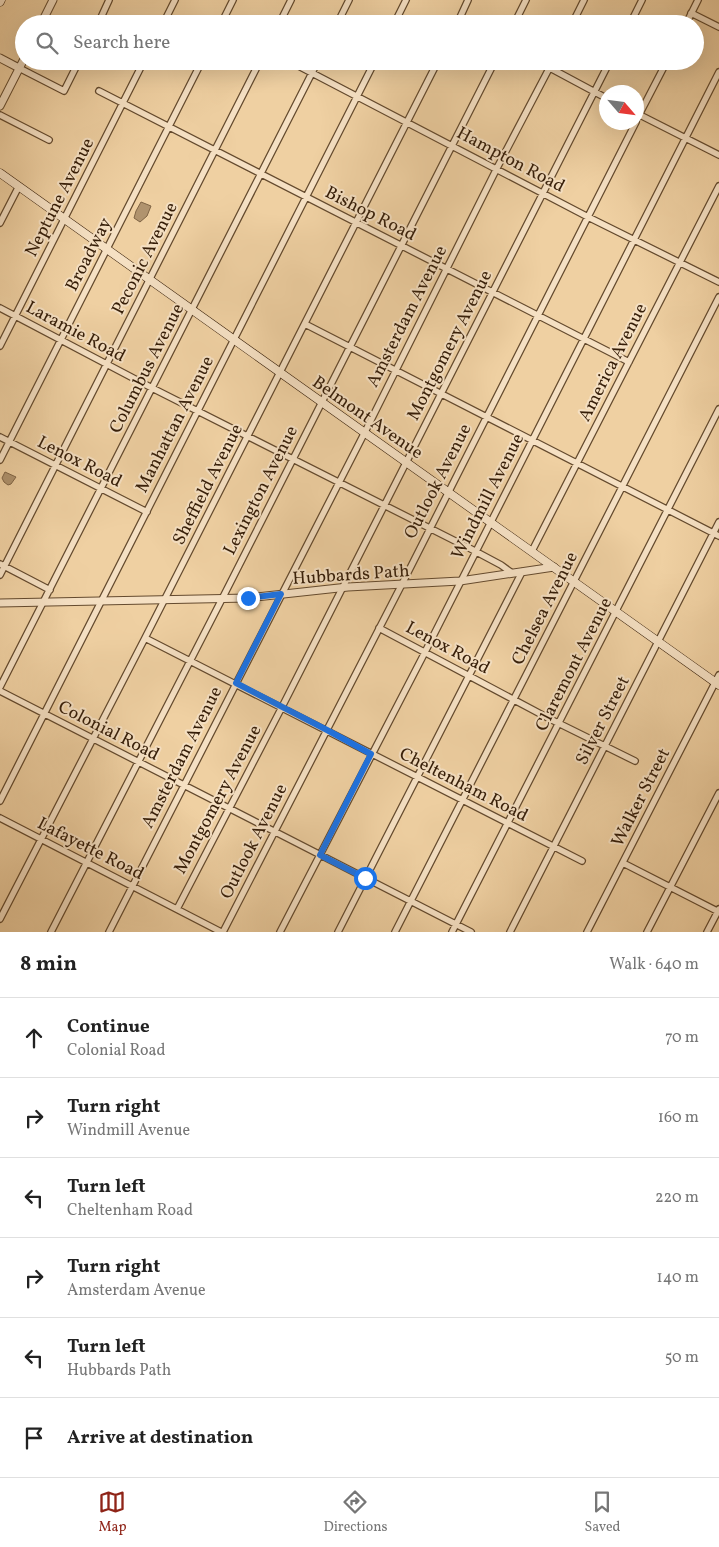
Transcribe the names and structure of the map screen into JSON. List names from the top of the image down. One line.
{"streets":{"main road":["Belmont Avenue"],"street":["Hampton Road","Neptune Avenue","Bishop Road","Broadway","Peconic Avenue","Amsterdam Avenue","Laramie Road","Montgomery Avenue","America Avenue","Columbus Avenue","Manhattan Avenue","Lenox Road","Outlook Avenue","Sheffield Avenue","Lexington Avenue","Windmill Avenue","Hubbards Path","Chelsea Avenue","Claremont Avenue","Silver Street","Colonial Road","Cheltenham Road","Walker Street","Lafayette Road"]},"crossings":[["Hampton Road","Amsterdam Avenue"],["Hampton Road","Montgomery Avenue"],["Hampton Road","America Avenue"],["Hampton Road","Columbus Avenue"],["Hampton Road","Manhattan Avenue"],["Hampton Road","Outlook Avenue"],["Hampton Road","Sheffield Avenue"],["Hampton Road","Lexington Avenue"],["Hampton Road","Windmill Avenue"],["Neptune Avenue","Bishop Road"],["Neptune Avenue","Laramie Road"],["Neptune Avenue","Belmont Avenue"],["Bishop Road","Broadway"],["Bishop Road","Peconic Avenue"],["Bishop Road","Amsterdam Avenue"],["Bishop Road","Montgomery Avenue"],["Bishop Road","America Avenue"],["Bishop Road","Columbus Avenue"],["Bishop Road","Manhattan Avenue"],["Bishop Road","Outlook Avenue"],["Bishop Road","Sheffield Avenue"],["Bishop Road","Lexington Avenue"],["Bishop Road","Windmill Avenue"],["Broadway","Laramie Road"],["Broadway","Belmont Avenue"],["Broadway","Lenox Road"],["Peconic Avenue","Laramie Road"],["Peconic Avenue","Belmont Avenue"],["Peconic Avenue","Lenox Road"],["Amsterdam Avenue","Laramie Road"],["Amsterdam Avenue","Belmont Avenue"],["Amsterdam Avenue","Hubbards Path"],["Amsterdam Avenue","Colonial Road"],["Amsterdam Avenue","Cheltenham Road"],["Amsterdam Avenue","Lafayette Road"],["Laramie Road","Montgomery Avenue"],["Laramie Road","Columbus Avenue"],["Laramie Road","Manhattan Avenue"],["Laramie Road","Outlook Avenue"],["Laramie Road","Sheffield Avenue"],["Laramie Road","Lexington Avenue"],["Laramie Road","Windmill Avenue"],["Laramie Road","Hubbards Path"],["Montgomery Avenue","Belmont Avenue"],["Montgomery Avenue","Hubbards Path"],["Montgomery Avenue","Colonial Road"],["Montgomery Avenue","Cheltenham Road"],["Montgomery Avenue","Lafayette Road"],["America Avenue","Belmont Avenue"],["Columbus Avenue","Belmont Avenue"],["Columbus Avenue","Lenox Road"],["Columbus Avenue","Hubbards Path"],["Columbus Avenue","Colonial Road"],["Belmont Avenue","Manhattan Avenue"],["Belmont Avenue","Outlook Avenue"],["Belmont Avenue","Sheffield Avenue"],["Belmont Avenue","Lexington Avenue"],["Belmont Avenue","Windmill Avenue"],["Belmont Avenue","Hubbards Path"],["Belmont Avenue","Chelsea Avenue"],["Belmont Avenue","Claremont Avenue"],["Belmont Avenue","Silver Street"],["Belmont Avenue","Walker Street"],["Manhattan Avenue","Lenox Road"],["Manhattan Avenue","Hubbards Path"],["Manhattan Avenue","Colonial Road"],["Lenox Road","Outlook Avenue"],["Lenox Road","Windmill Avenue"],["Lenox Road","Chelsea Avenue"],["Lenox Road","Claremont Avenue"],["Lenox Road","Silver Street"],["Outlook Avenue","Hubbards Path"],["Outlook Avenue","Colonial Road"],["Outlook Avenue","Cheltenham Road"],["Outlook Avenue","Lafayette Road"],["Sheffield Avenue","Hubbards Path"],["Sheffield Avenue","Colonial Road"],["Sheffield Avenue","Cheltenham Road"],["Sheffield Avenue","Lafayette Road"],["Lexington Avenue","Hubbards Path"],["Lexington Avenue","Colonial Road"],["Lexington Avenue","Cheltenham Road"],["Lexington Avenue","Lafayette Road"],["Windmill Avenue","Hubbards Path"],["Windmill Avenue","Colonial Road"],["Windmill Avenue","Cheltenham Road"],["Chelsea Avenue","Colonial Road"],["Chelsea Avenue","Cheltenham Road"],["Claremont Avenue","Colonial Road"],["Claremont Avenue","Cheltenham Road"],["Silver Street","Cheltenham Road"]],"north":"bottom right","page":{"search":"Search here","heading":["8 min","Walk · 640 m"],"list":[["Continue","Colonial Road","70 m"],["Turn right","Windmill Avenue","160 m"],["Turn left","Cheltenham Road","220 m"],["Turn right","Amsterdam Avenue","140 m"],["Turn left","Hubbards Path","50 m"],"Arrive at destination"],"nav":["Map","Directions","Saved"]}}
